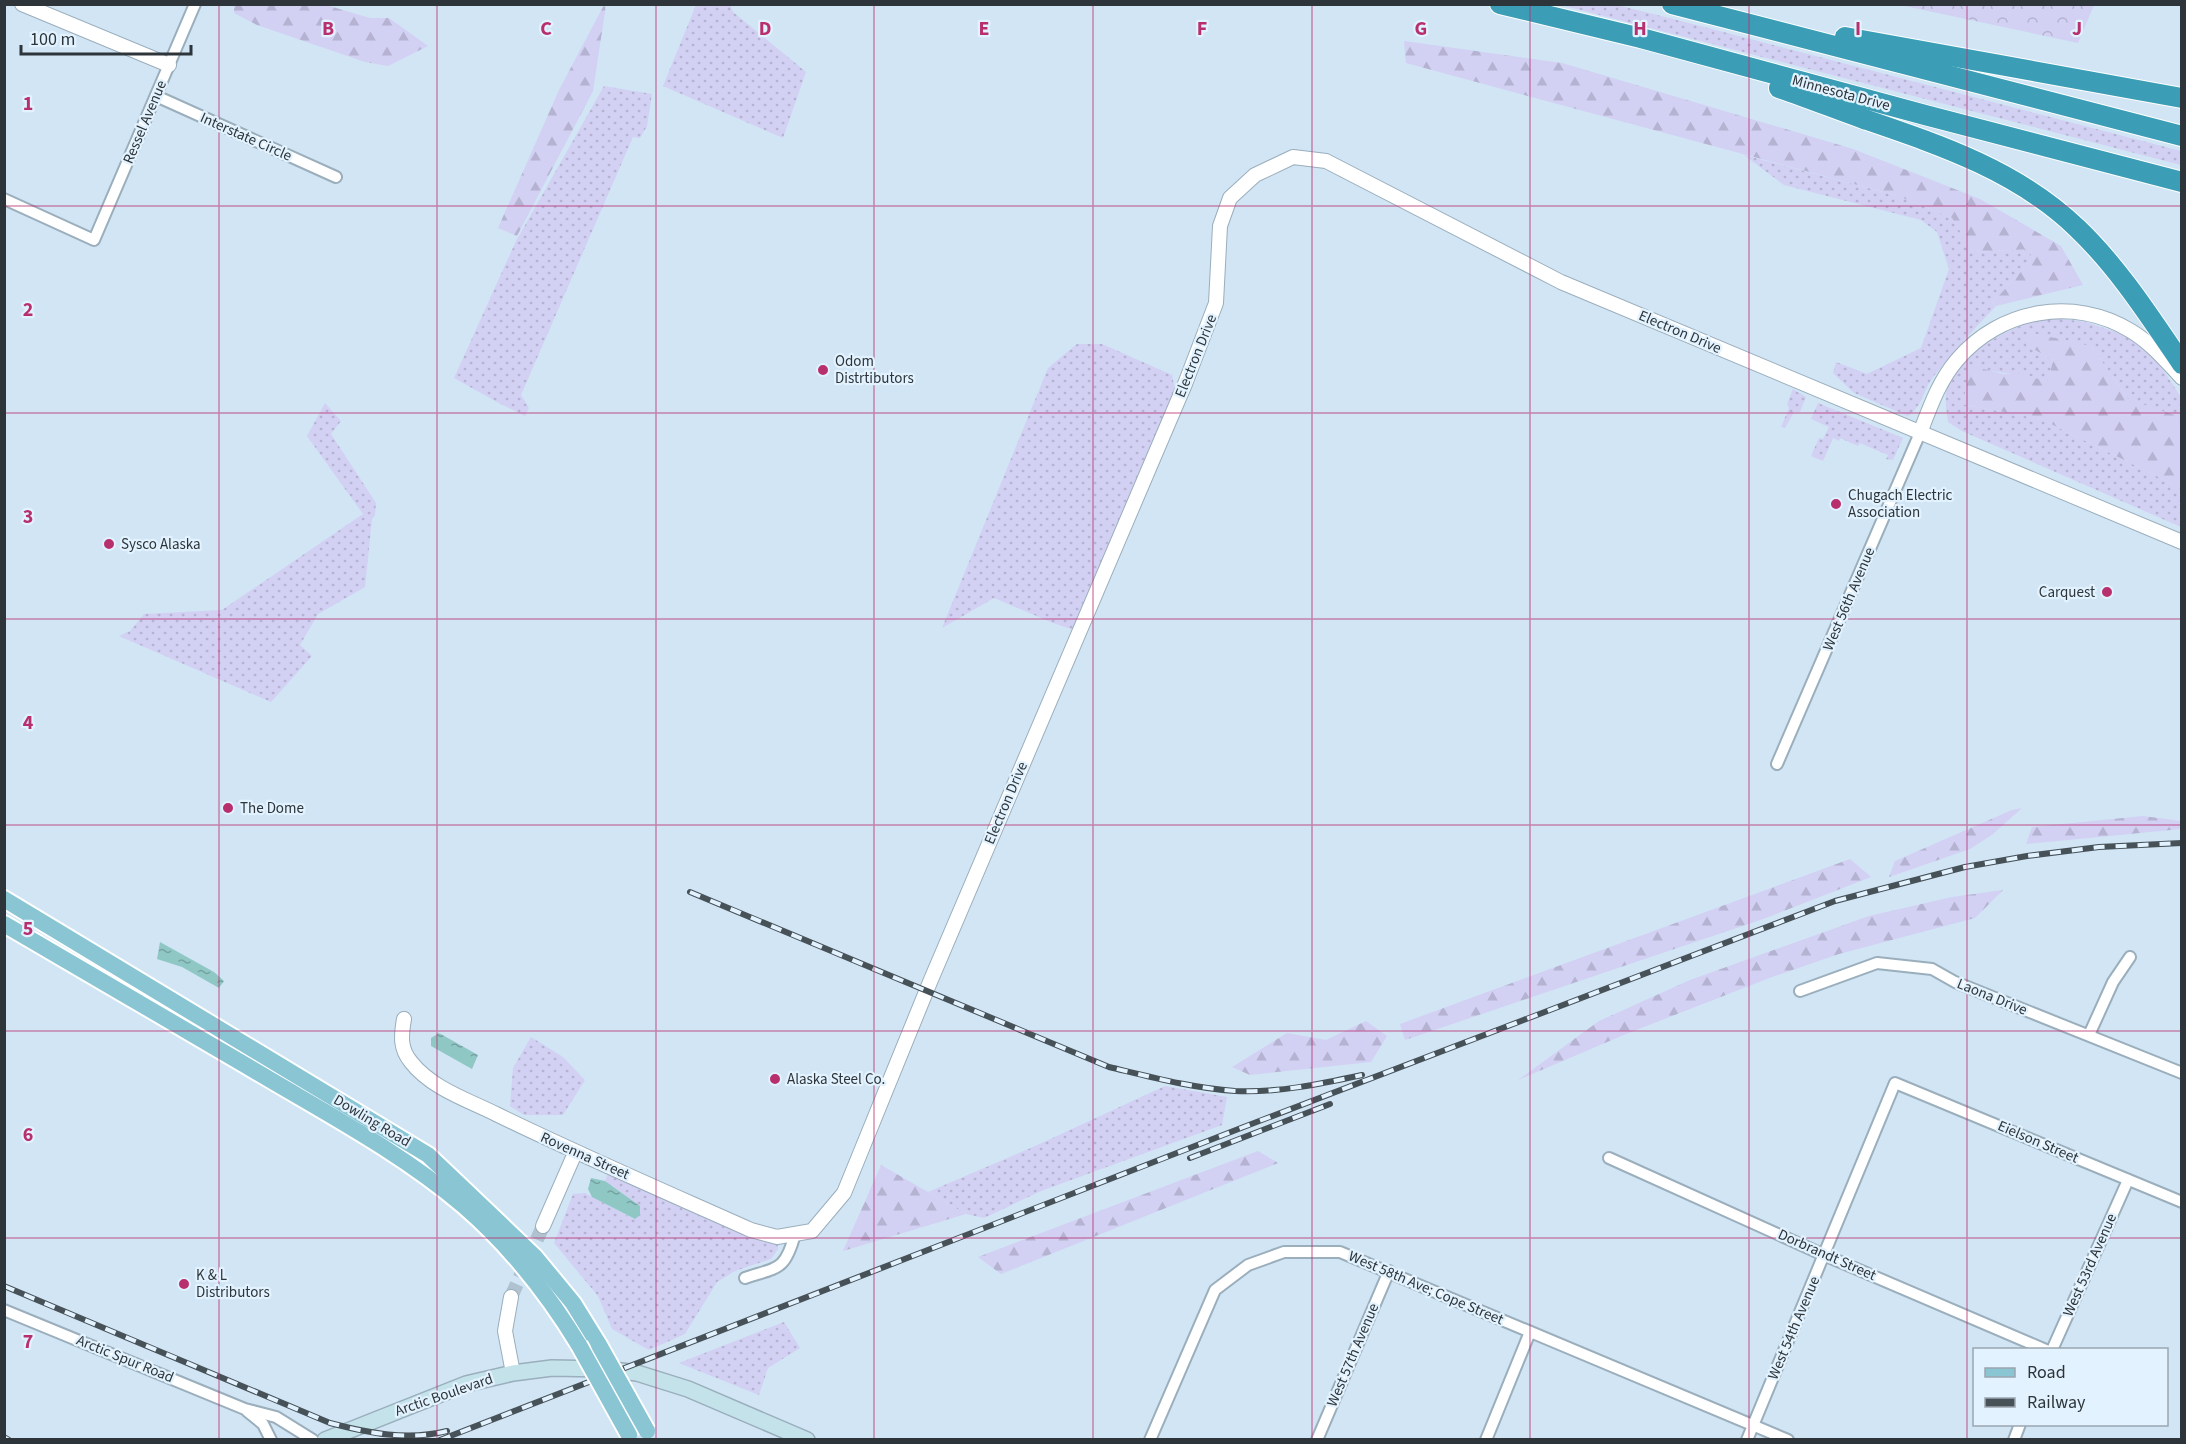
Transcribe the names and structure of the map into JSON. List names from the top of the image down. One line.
{"streets":{"highway":["Minnesota Drive"],"main road":["Dowling Road","Arctic Boulevard"],"street":["Ressel Avenue","Interstate Circle","Electron Drive","West 56th Avenue","Laona Drive","Eielson Street","Rovenna Street","Dorbrandt Street","West 53rd Avenue","West 58th Ave; Cope Street","West 54th Avenue","West 57th Avenue","Arctic Spur Road"]},"crossings":[["Ressel Avenue","Interstate Circle"],["Electron Drive","West 56th Avenue"],["Electron Drive","Rovenna Street"],["Eielson Street","West 53rd Avenue"],["Eielson Street","West 54th Avenue"],["Dorbrandt Street","West 54th Avenue"],["West 58th Ave; Cope Street","West 54th Avenue"],["West 58th Ave; Cope Street","West 57th Avenue"]],"places":["Odom Distrtibutors","Chugach Electric Association","Sysco Alaska","Carquest","The Dome","Alaska Steel Co.","K & L Distributors"],"legend":["Road","Railway"],"scale_bar":"100 m","grid":{"columns":["B","C","D","E","F","G","H","I","J"],"rows":["1","2","3","4","5","6","7"]}}
